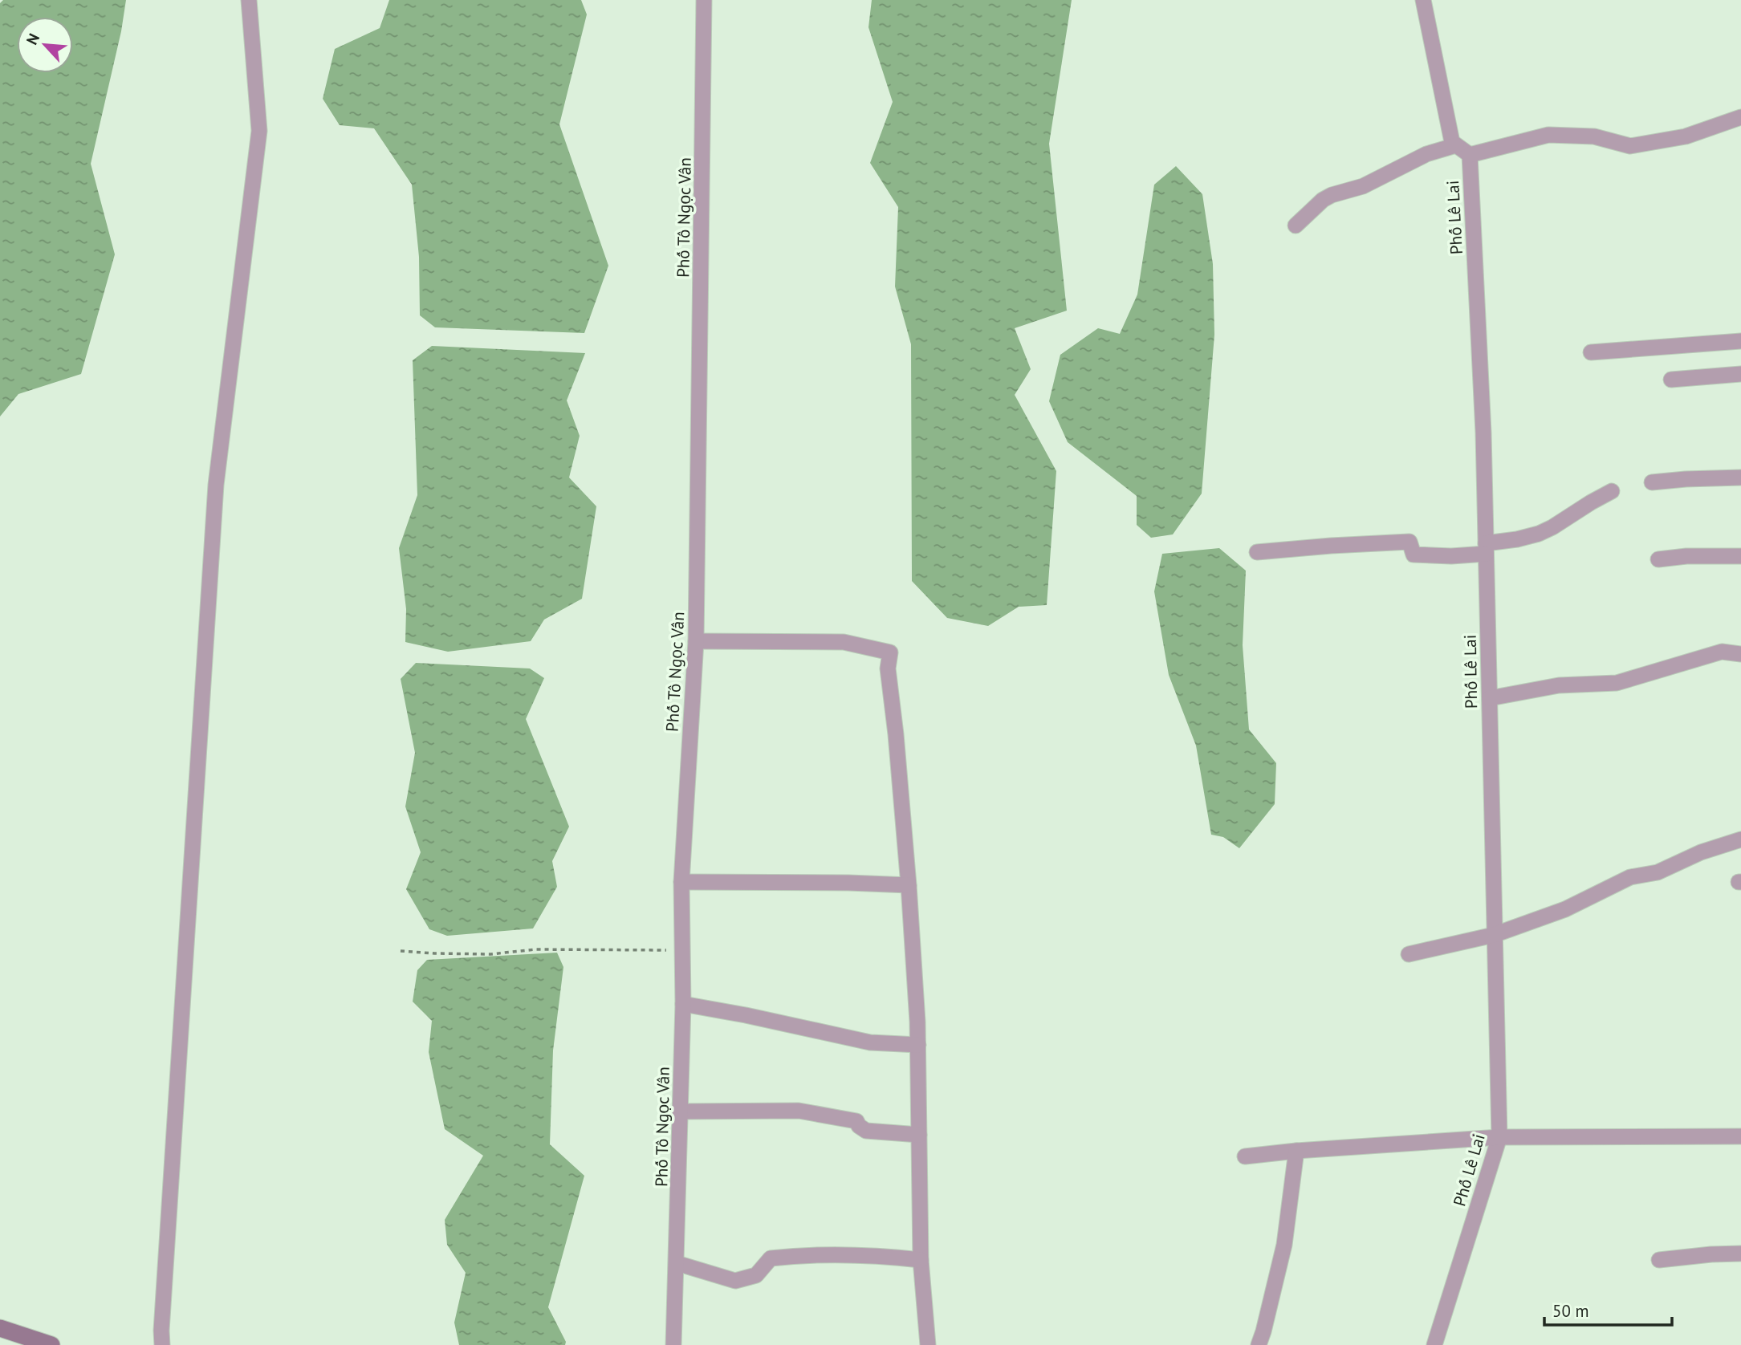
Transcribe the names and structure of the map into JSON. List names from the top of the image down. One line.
{"streets":{"street":["Phố Tô Ngọc Vân","Phố Lê Lai"]},"scale_bar":"50 m","north":"top left"}
